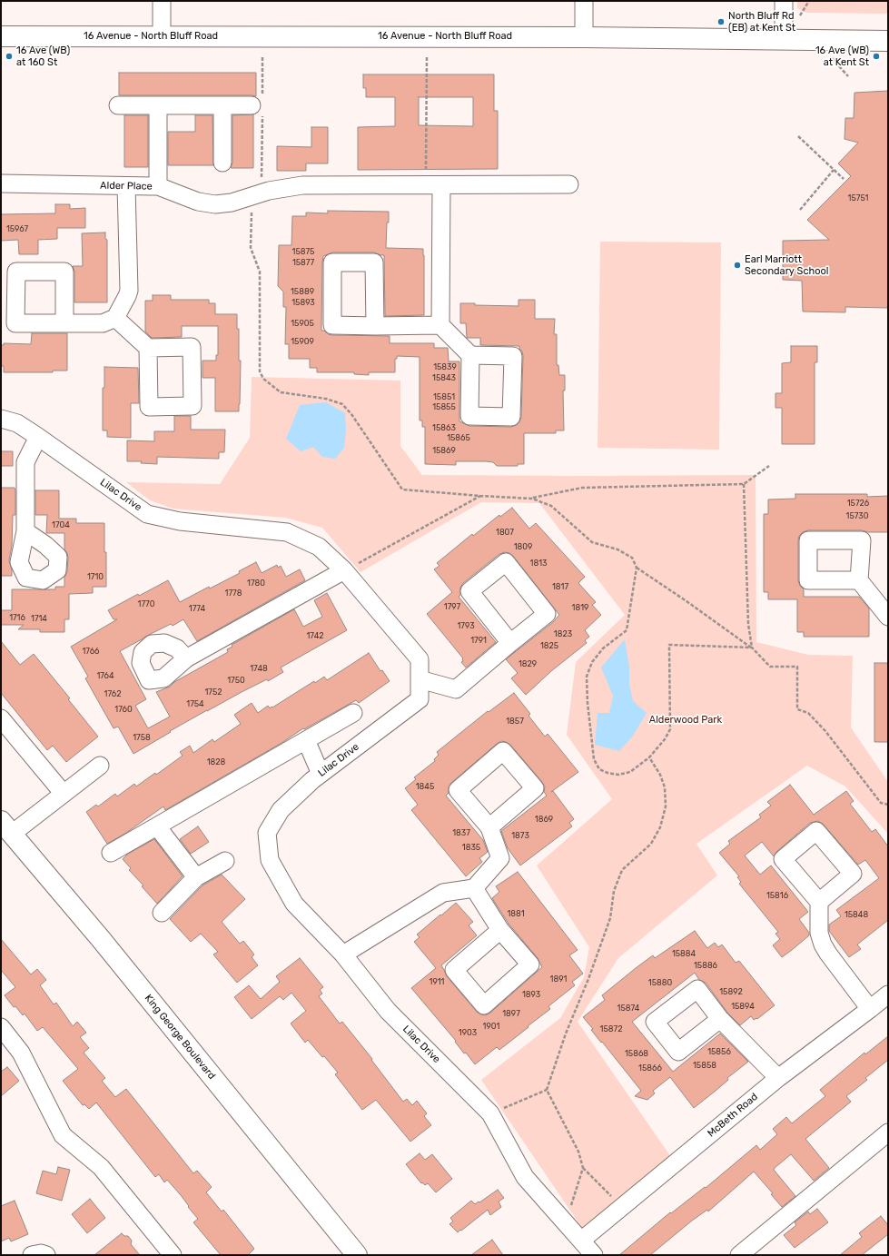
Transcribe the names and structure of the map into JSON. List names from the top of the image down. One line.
{"streets":{"main road":["16 Avenue - North Bluff Road","King George Boulevard"],"street":["Alder Place","Lilac Drive","McBeth Road"]},"crossings":[["Lilac Drive","McBeth Road"]],"parks":["Alderwood Park"],"places":["North Bluff Rd (EB) at Kent St","16 Ave (WB) at 160 St","16 Ave (WB) at Kent St","Earl Marriott Secondary School"],"house_numbers":["15751","15967","15875","15877","15889","15893","15905","15909","15839","15843","15851","15855","15863","15865","15869","15726","15730","1704","1807","1809","1813","1710","1780","1817","1778","1770","1797","1819","1774","1716","1714","1793","1823","1742","1791","1825","1766","1829","1748","1764","1750","1752","1762","1754","1760","1857","1758","1828","1845","1869","1837","1873","1835","15816","1881","15848","15884","15886","1891","1911","15880","15892","1893","15894","15874","1897","1901","15872","1903","15856","15868","15858","15866"]}
